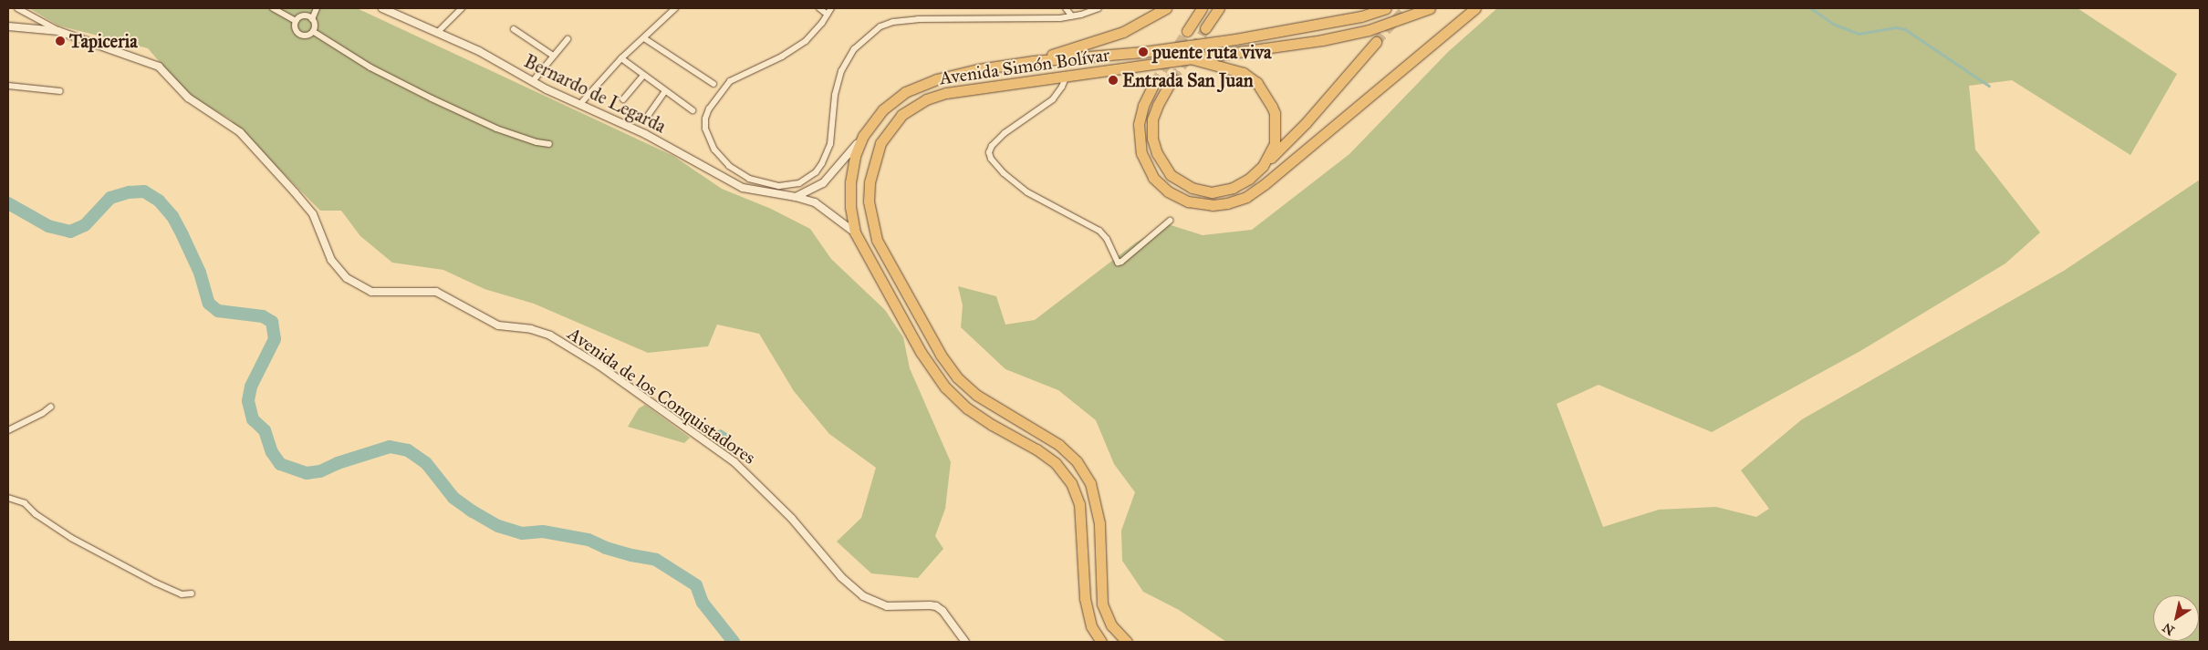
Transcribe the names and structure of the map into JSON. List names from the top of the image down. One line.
{"streets":{"highway":["Avenida Simón Bolívar"],"street":["Bernardo de Legarda","Avenida de los Conquistadores"]},"crossings":[["Avenida Simón Bolívar","Bernardo de Legarda"]],"places":["Tapiceria","puente ruta viva","Entrada San Juan"],"north":"bottom left"}
